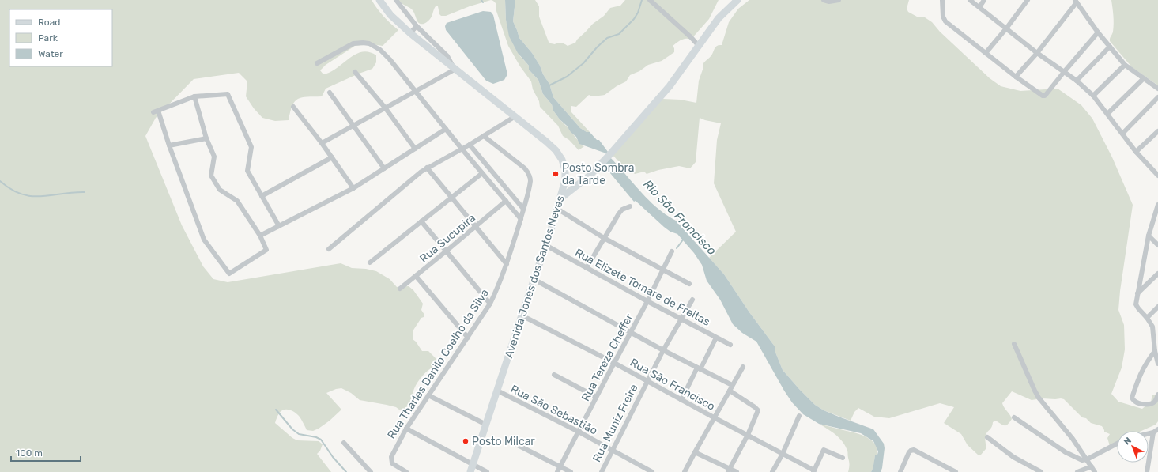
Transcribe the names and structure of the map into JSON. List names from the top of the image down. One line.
{"streets":{"main road":["Avenida Jones dos Santos Neves"],"street":["Rua Sucupira","Rua Elizete Tomare de Freitas","Rua Tereza Cheffer","Rua Tharles Danilo Coelho da Silva","Rua São Francisco","Rua São Sebastião","Rua Muniz Freire"]},"crossings":[["Avenida Jones dos Santos Neves","Rua Elizete Tomare de Freitas"],["Avenida Jones dos Santos Neves","Rua São Francisco"],["Avenida Jones dos Santos Neves","Rua São Sebastião"],["Rua Elizete Tomare de Freitas","Rua Tereza Cheffer"],["Rua Elizete Tomare de Freitas","Rua Muniz Freire"],["Rua Tereza Cheffer","Rua São Francisco"],["Rua Tereza Cheffer","Rua São Sebastião"],["Rua São Francisco","Rua Muniz Freire"],["Rua São Sebastião","Rua Muniz Freire"]],"water":["Rio São Francisco"],"places":["Posto Sombra da Tarde","Posto Milcar"],"legend":["Road","Park","Water"],"scale_bar":"100 m","north":"top left"}
